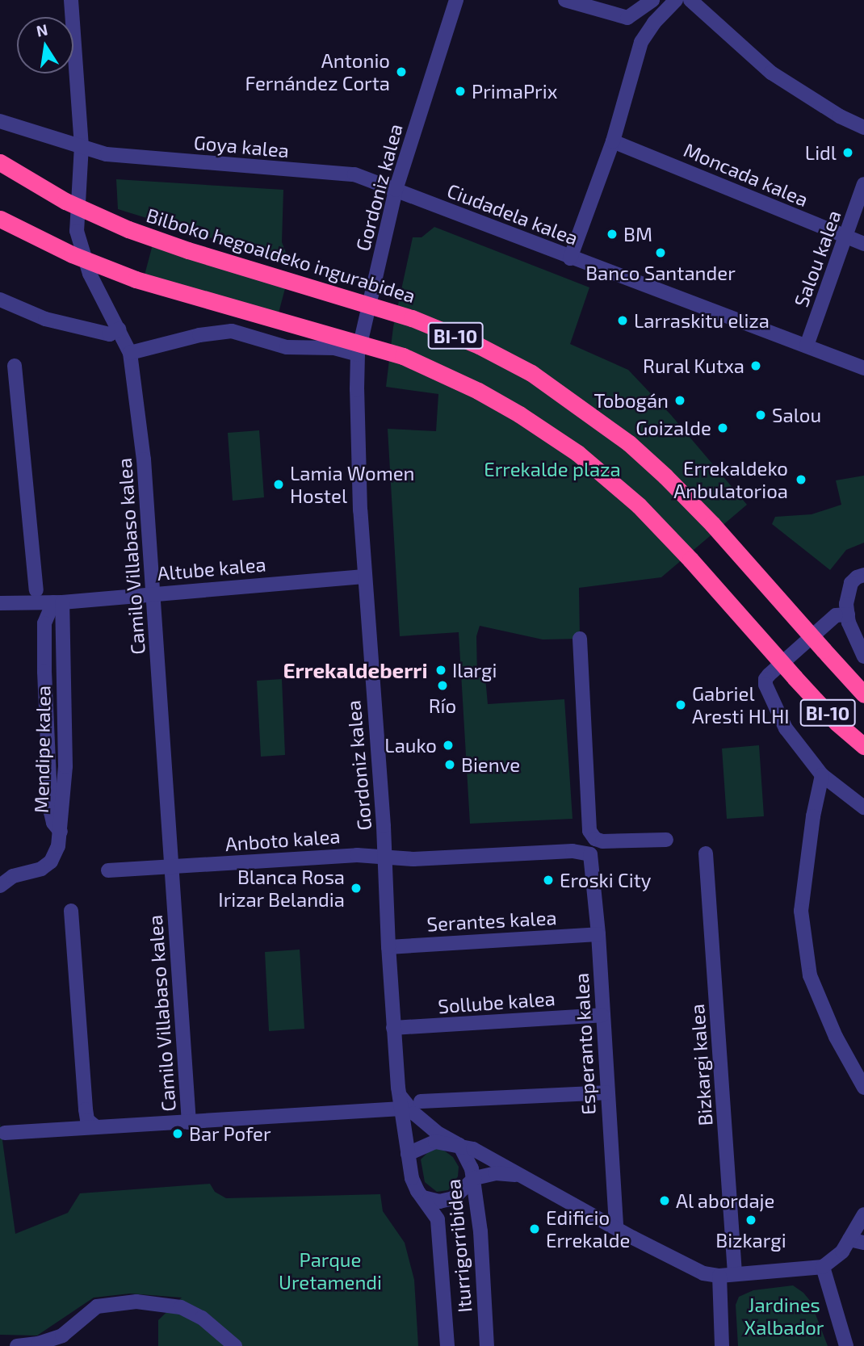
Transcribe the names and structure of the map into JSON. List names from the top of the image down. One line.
{"streets":{"highway":["Bilboko hegoaldeko ingurabidea","BI-10"],"street":["Goya kalea","Moncada kalea","Gordoniz kalea","Ciudadela kalea","Salou kalea","Camilo Villabaso kalea","Altube kalea","Mendipe kalea","Anboto kalea","Serantes kalea","Sollube kalea","Esperanto kalea","Bizkargi kalea","Iturrigorribidea"]},"crossings":[["Goya kalea","Gordoniz kalea"],["Goya kalea","Ciudadela kalea"],["Goya kalea","Camilo Villabaso kalea"],["Moncada kalea","Salou kalea"],["Gordoniz kalea","Ciudadela kalea"],["Gordoniz kalea","Altube kalea"],["Gordoniz kalea","Anboto kalea"],["Gordoniz kalea","Serantes kalea"],["Gordoniz kalea","Sollube kalea"],["Gordoniz kalea","Iturrigorribidea"],["Ciudadela kalea","Salou kalea"],["Camilo Villabaso kalea","Altube kalea"],["Camilo Villabaso kalea","Anboto kalea"],["Altube kalea","Mendipe kalea"],["Anboto kalea","Esperanto kalea"],["Serantes kalea","Esperanto kalea"],["Sollube kalea","Esperanto kalea"]],"districts":["Errekaldeberri"],"parks":["Errekalde plaza","Parque Uretamendi","Jardines Xalbador"],"places":["Antonio Fernández Corta","PrimaPrix","Lidl","BM","Banco Santander","Larraskitu eliza","Rural Kutxa","Tobogán","Salou","Goizalde","Errekaldeko Anbulatorioa","Lamia Women Hostel","Ilargi","Río","Gabriel Aresti HLHI","Lauko","Bienve","Eroski City","Blanca Rosa Irizar Belandia","Bar Pofer","Al abordaje","Bizkargi","Edificio Errekalde"],"north":"top"}
